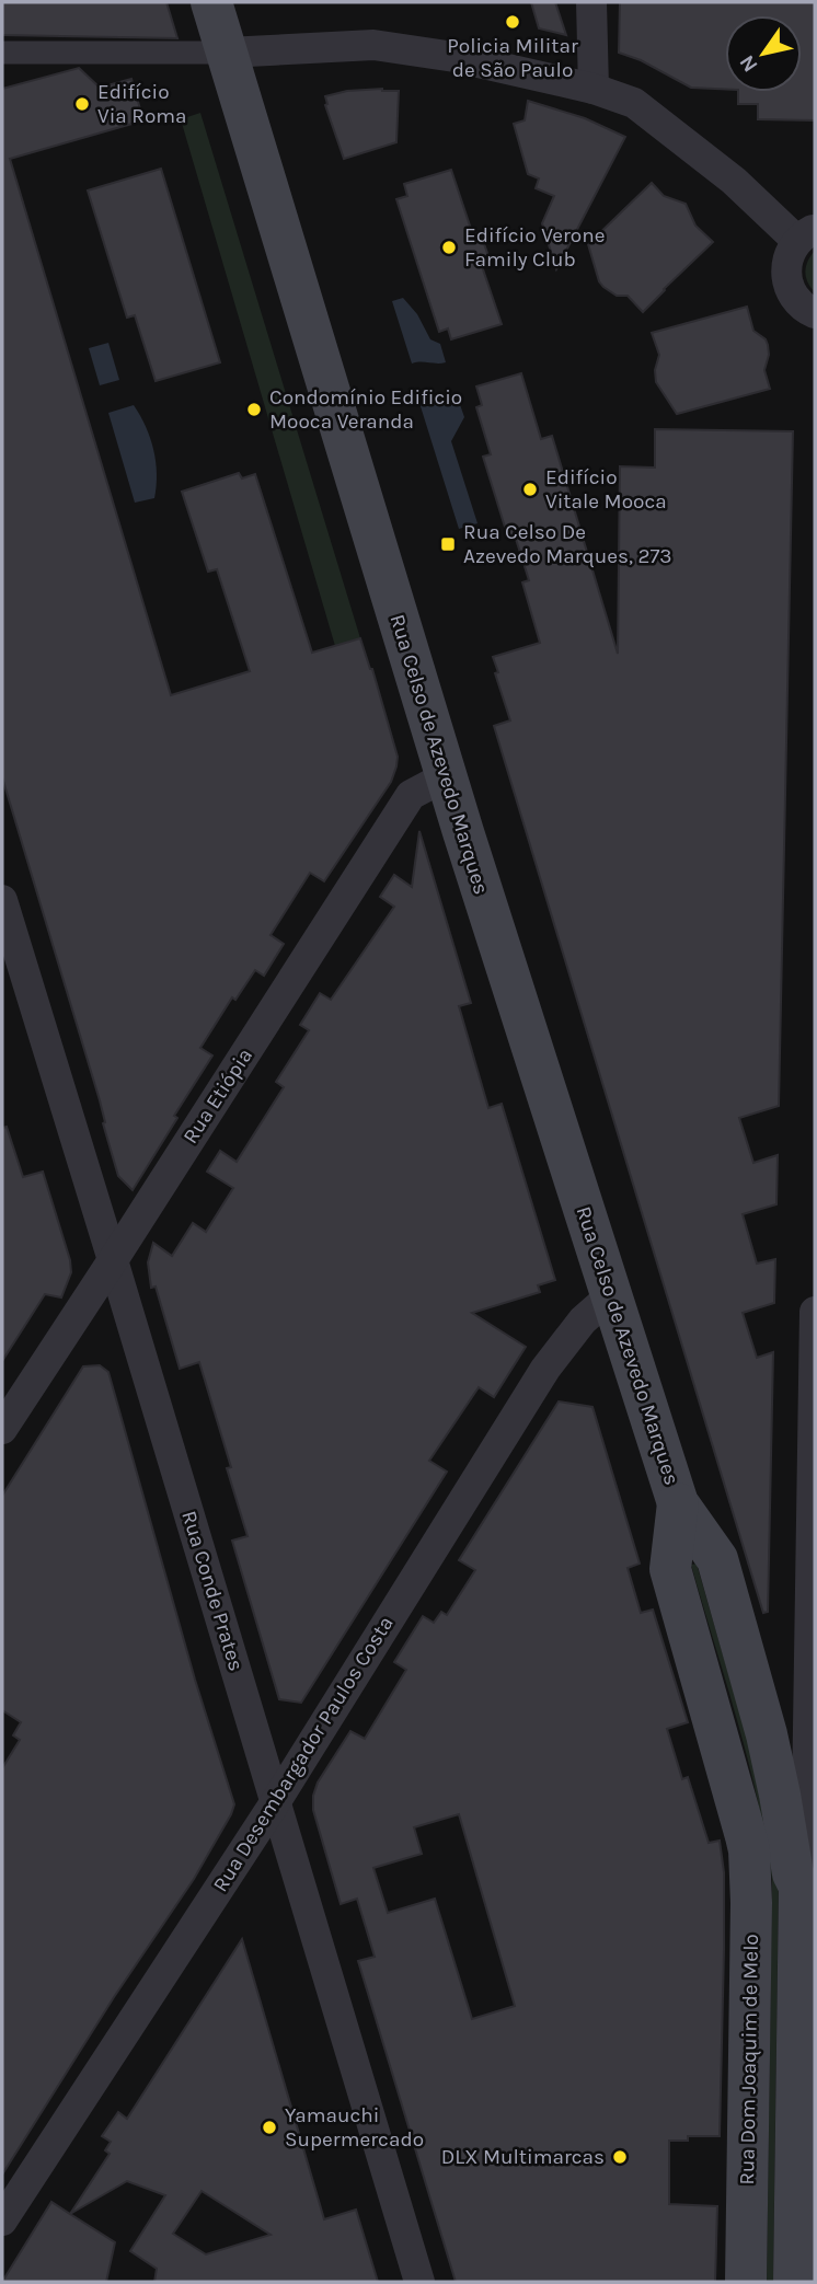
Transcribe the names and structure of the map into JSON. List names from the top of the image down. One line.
{"streets":{"main road":["Rua Celso de Azevedo Marques","Rua Dom Joaquim de Melo"],"street":["Rua Etiópia","Rua Conde Prates","Rua Desembargador Paulos Costa"]},"crossings":[["Rua Celso de Azevedo Marques","Rua Etiópia"],["Rua Celso de Azevedo Marques","Rua Desembargador Paulos Costa"],["Rua Celso de Azevedo Marques","Rua Dom Joaquim de Melo"],["Rua Etiópia","Rua Conde Prates"],["Rua Conde Prates","Rua Desembargador Paulos Costa"]],"places":{"other":["Policia Militar de São Paulo","Edifício Via Roma","Edifício Verone Family Club","Condomínio Edificio Mooca Veranda","Edifício Vitale Mooca","Yamauchi Supermercado","DLX Multimarcas"],"transit":["Rua Celso De Azevedo Marques, 273"]},"north":"bottom left"}
